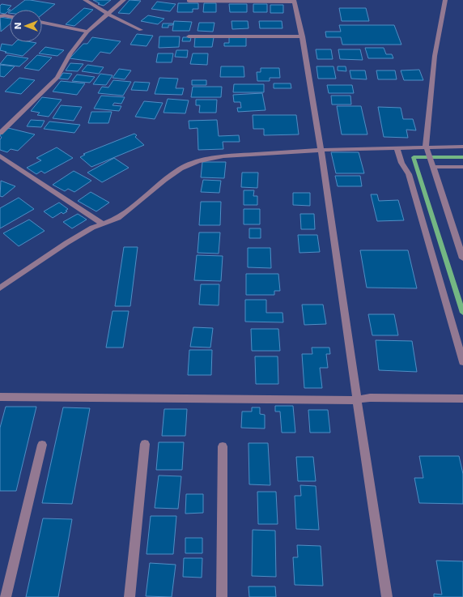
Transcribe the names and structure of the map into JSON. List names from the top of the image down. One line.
{"north":"left"}
